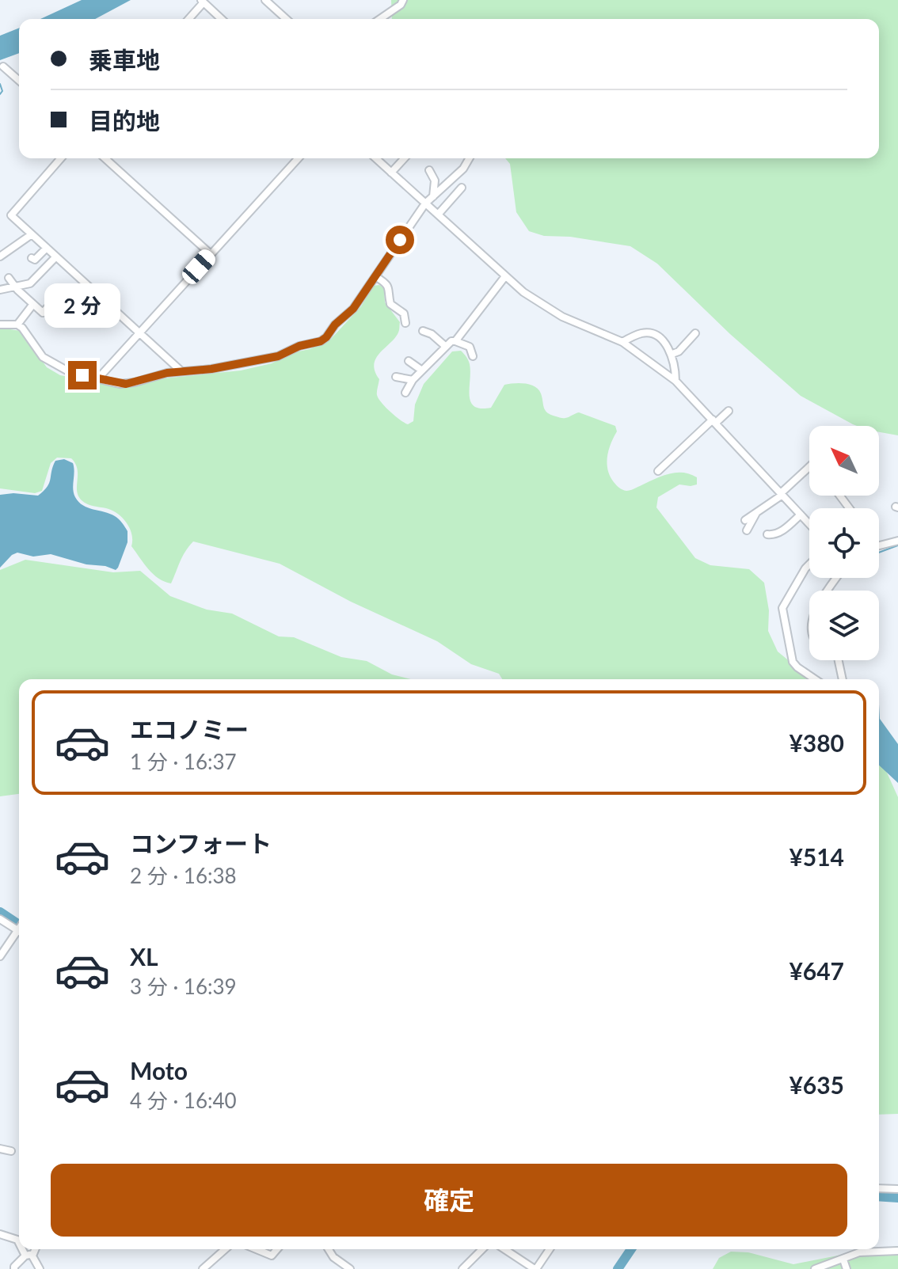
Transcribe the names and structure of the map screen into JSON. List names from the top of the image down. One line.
{"north":"top left","page":{"banner":["乗車地","目的地"],"bubble":"2 分","list":[{"name":"エコノミー","note":"1 分 · 16:37","value":"¥380"},{"name":"コンフォート","note":"2 分 · 16:38","value":"¥514"},{"name":"XL","note":"3 分 · 16:39","value":"¥647"},{"name":"Moto","note":"4 分 · 16:40","value":"¥635"}],"buttons":"確定"}}
